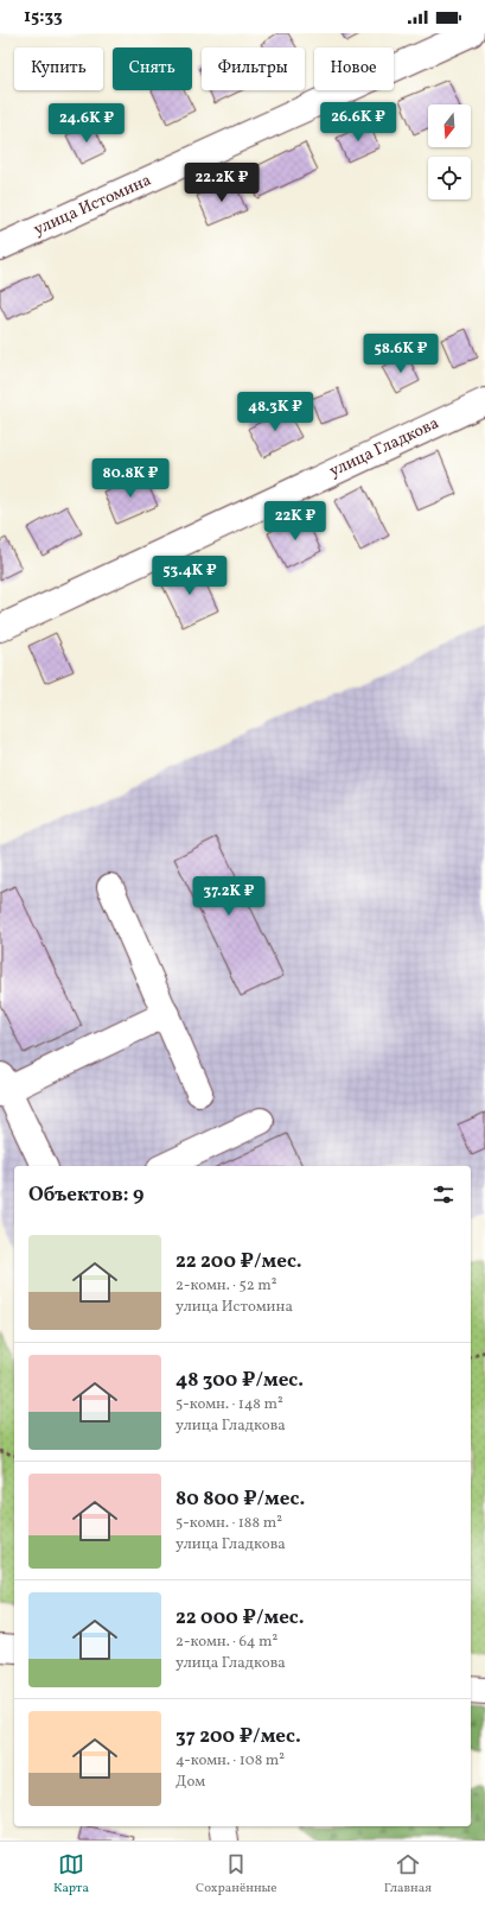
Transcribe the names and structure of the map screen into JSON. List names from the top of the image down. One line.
{"streets":{"street":["улица Истомина","улица Гладкова"]},"north":"bottom","page":{"status":"15:33","chip":["Купить","Снять","Фильтры","Новое"],"price":["26.6K ₽","24.6K ₽","22.2K ₽","58.6K ₽","48.3K ₽","80.8K ₽","22K ₽","53.4K ₽","37.2K ₽"],"heading":"Объектов: 9","list":[{"name":"22 200 ₽/мес.","note":"2-комн. · 52 m² · улица Истомина"},{"name":"48 300 ₽/мес.","note":"5-комн. · 148 m² · улица Гладкова"},{"name":"80 800 ₽/мес.","note":"5-комн. · 188 m² · улица Гладкова"},{"name":"22 000 ₽/мес.","note":"2-комн. · 64 m² · улица Гладкова"},{"name":"37 200 ₽/мес.","note":"4-комн. · 108 m² · Дом"}],"tabs":["Карта","Сохранённые","Главная"]}}
